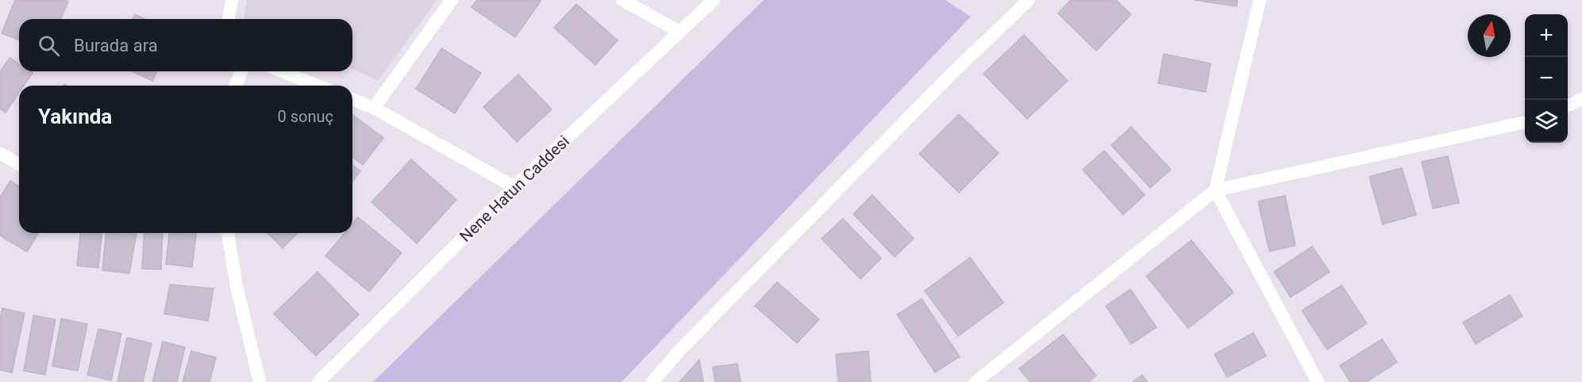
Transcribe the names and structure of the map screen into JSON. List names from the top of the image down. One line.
{"streets":{"street":["Nene Hatun Caddesi"]},"north":"top","page":{"map_buttons":["+","−"],"search":"Burada ara","heading":["Yakında","0 sonuç"]}}
